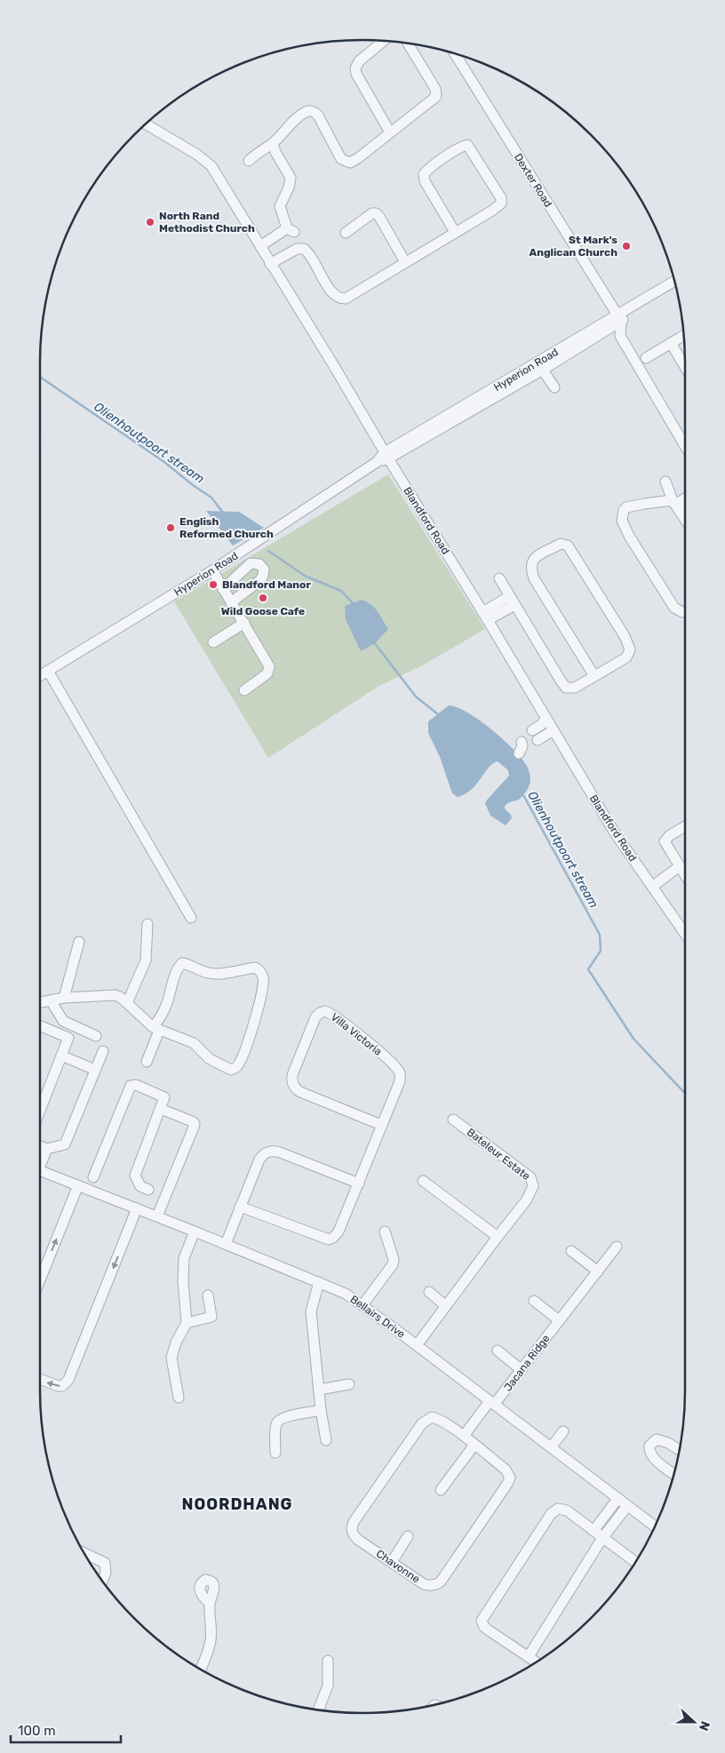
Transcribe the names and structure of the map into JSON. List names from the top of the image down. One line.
{"streets":{"street":["Dexter Road","Hyperion Road","Blandford Road","Villa Victoria","Bateleur Estate","Bellairs Drive","Jacana Ridge","Chavonne"]},"crossings":[["Dexter Road","Hyperion Road"],["Hyperion Road","Blandford Road"],["Bateleur Estate","Bellairs Drive"],["Bellairs Drive","Jacana Ridge"]],"districts":["NOORDHANG"],"water":["Olienhoutpoort stream"],"places":["North Rand Methodist Church","St Mark's Anglican Church","English Reformed Church","Blandford Manor","Wild Goose Cafe"],"scale_bar":"100 m","north":"right"}
